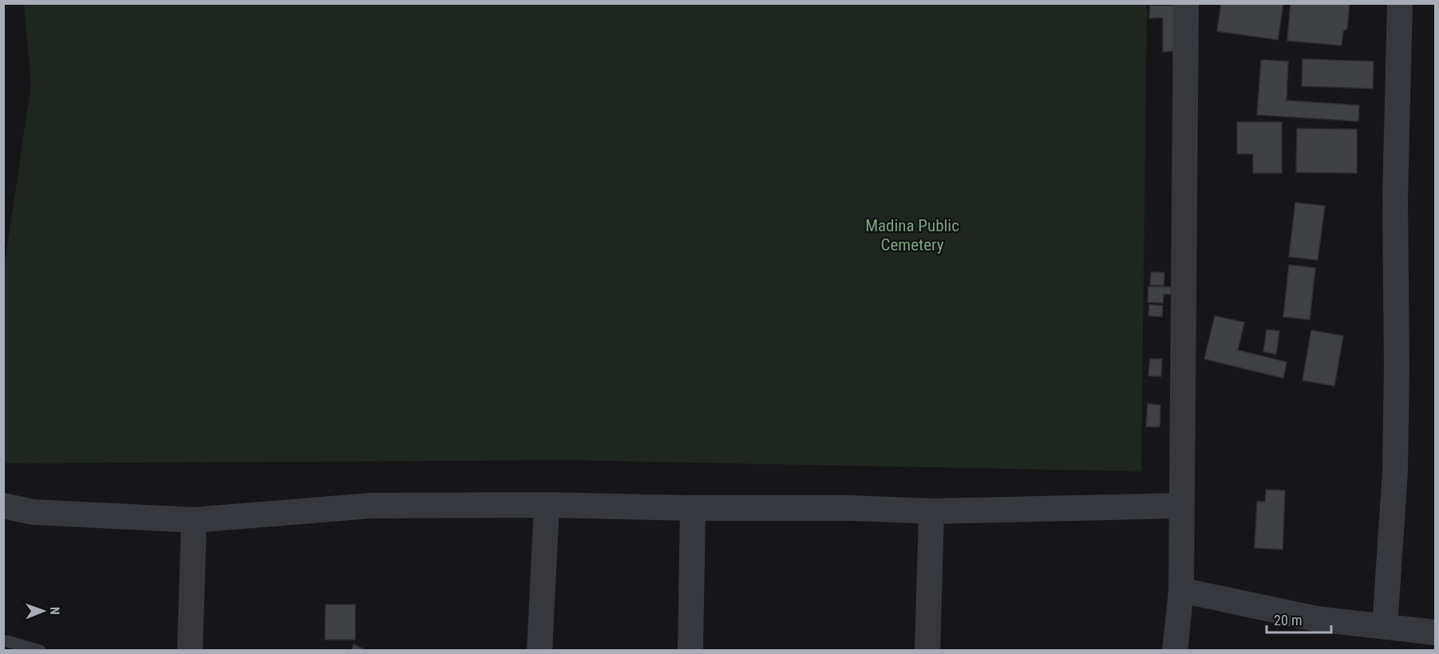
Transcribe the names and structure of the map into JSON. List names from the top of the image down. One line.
{"parks":["Madina Public Cemetery"],"scale_bar":"20 m","north":"right"}
